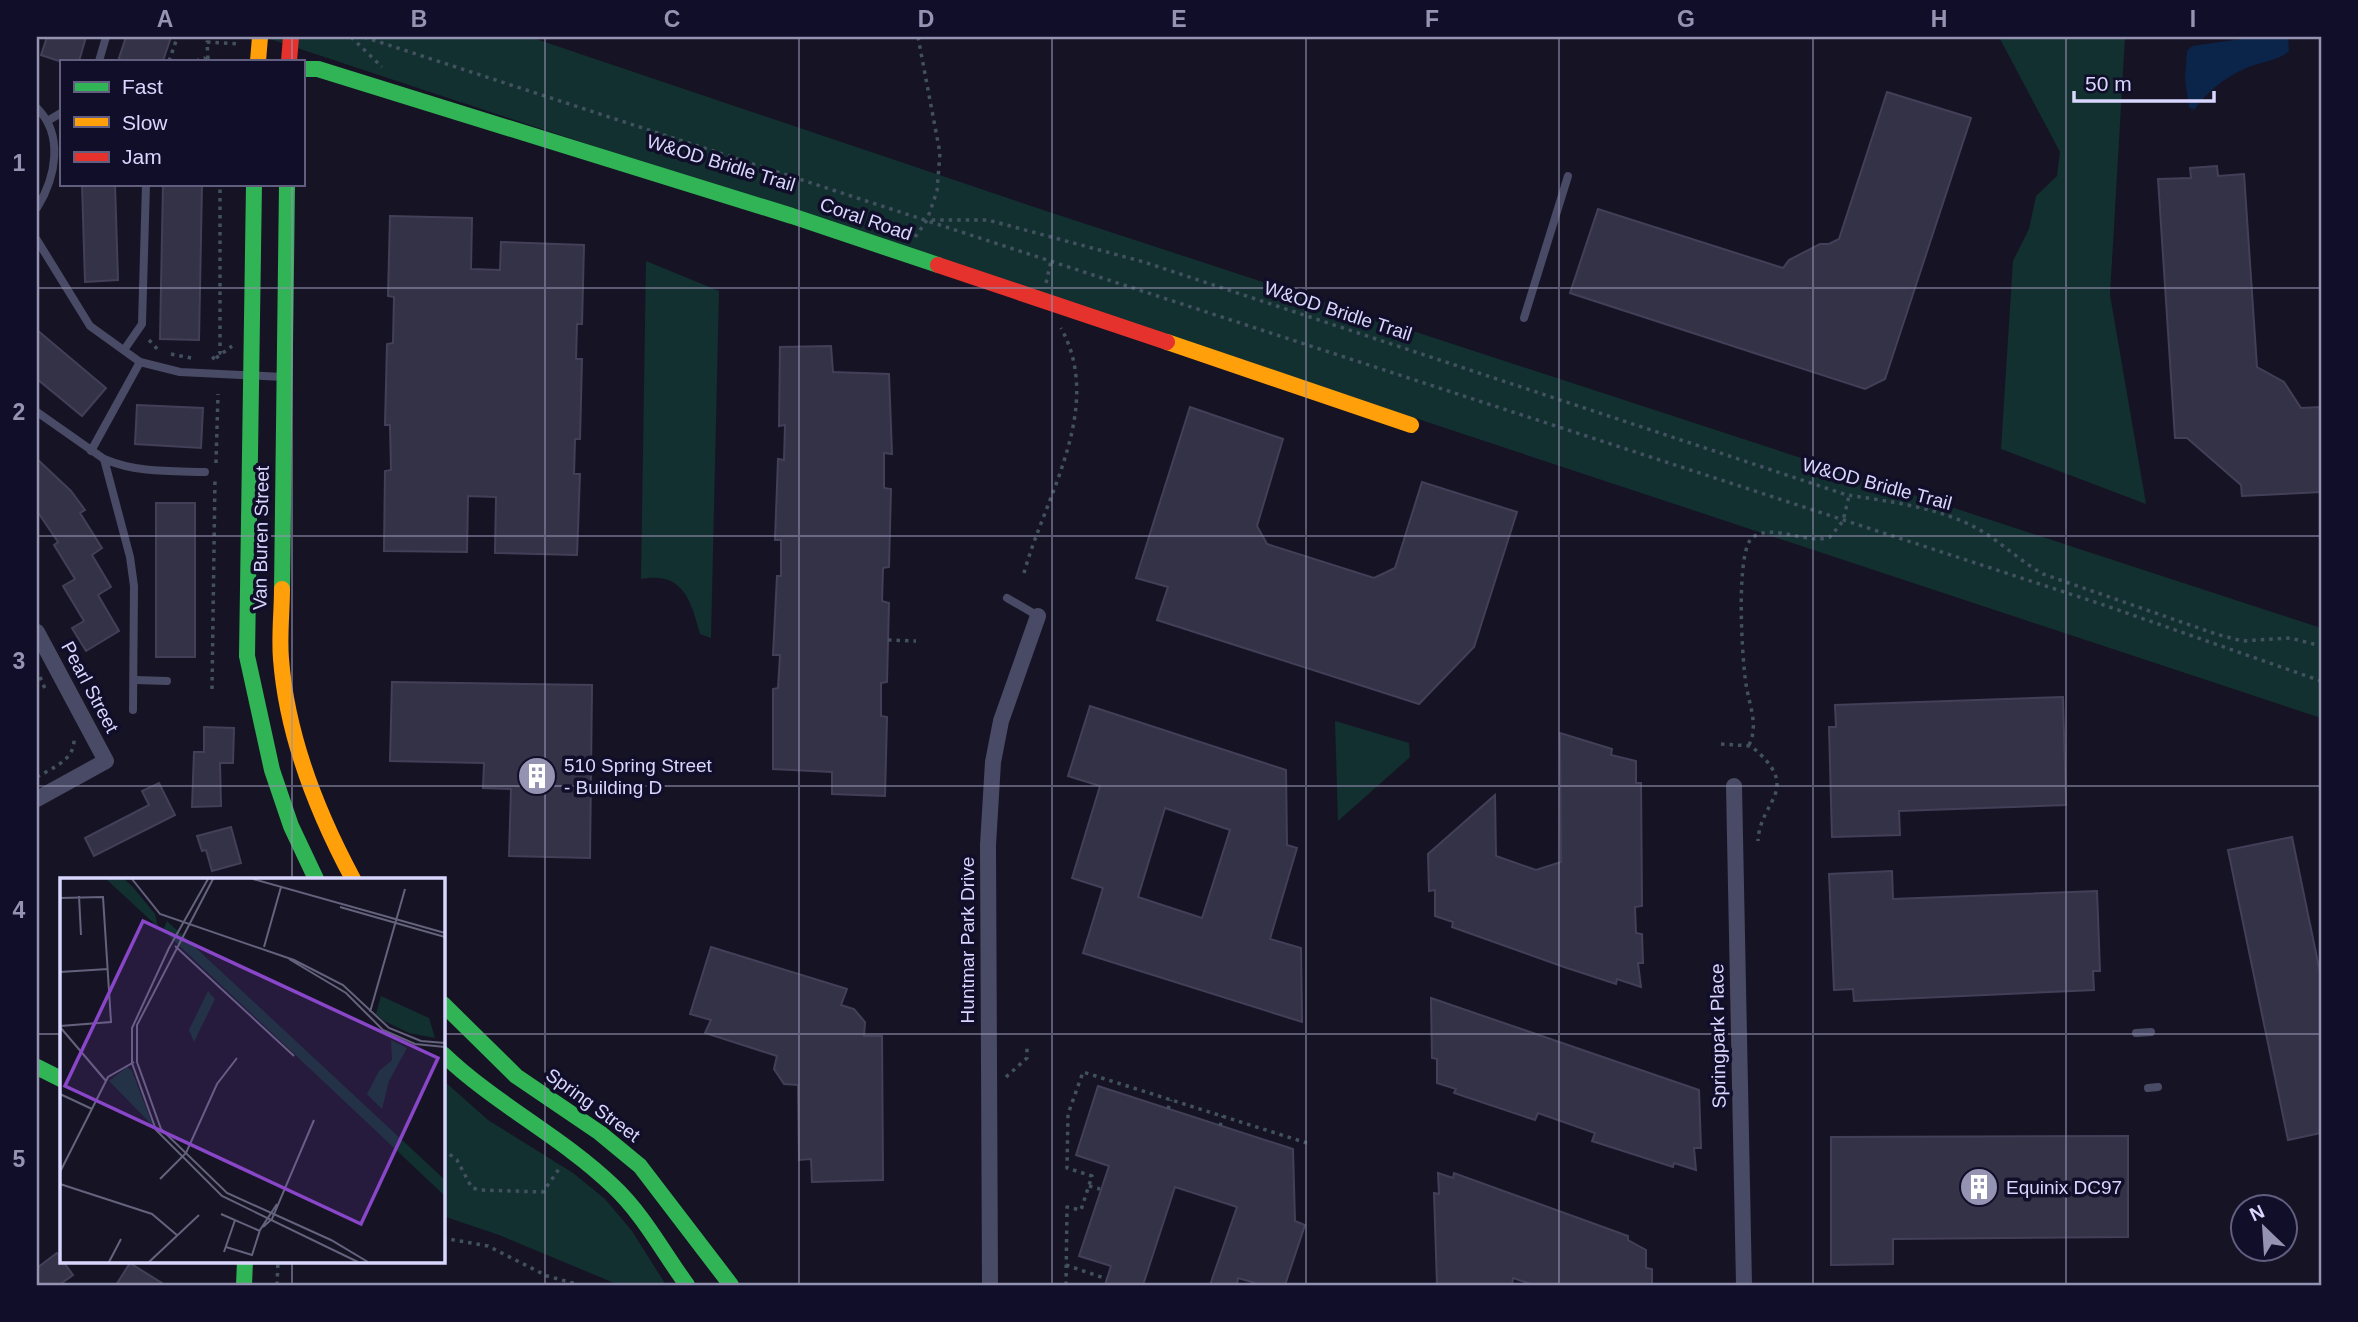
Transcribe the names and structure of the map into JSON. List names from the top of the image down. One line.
{"streets":{"main road":["Coral Road","Van Buren Street","Spring Street"],"street":["Pearl Street","Huntmar Park Drive","Springpark Place"],"path":["W&OD Bridle Trail"]},"places":{"building":["510 Spring Street - Building D","Equinix DC97"]},"legend":["Fast","Slow","Jam"],"scale_bar":"50 m","north":"top left","grid":{"columns":["A","B","C","D","E","F","G","H","I"],"rows":["1","2","3","4","5"]}}
